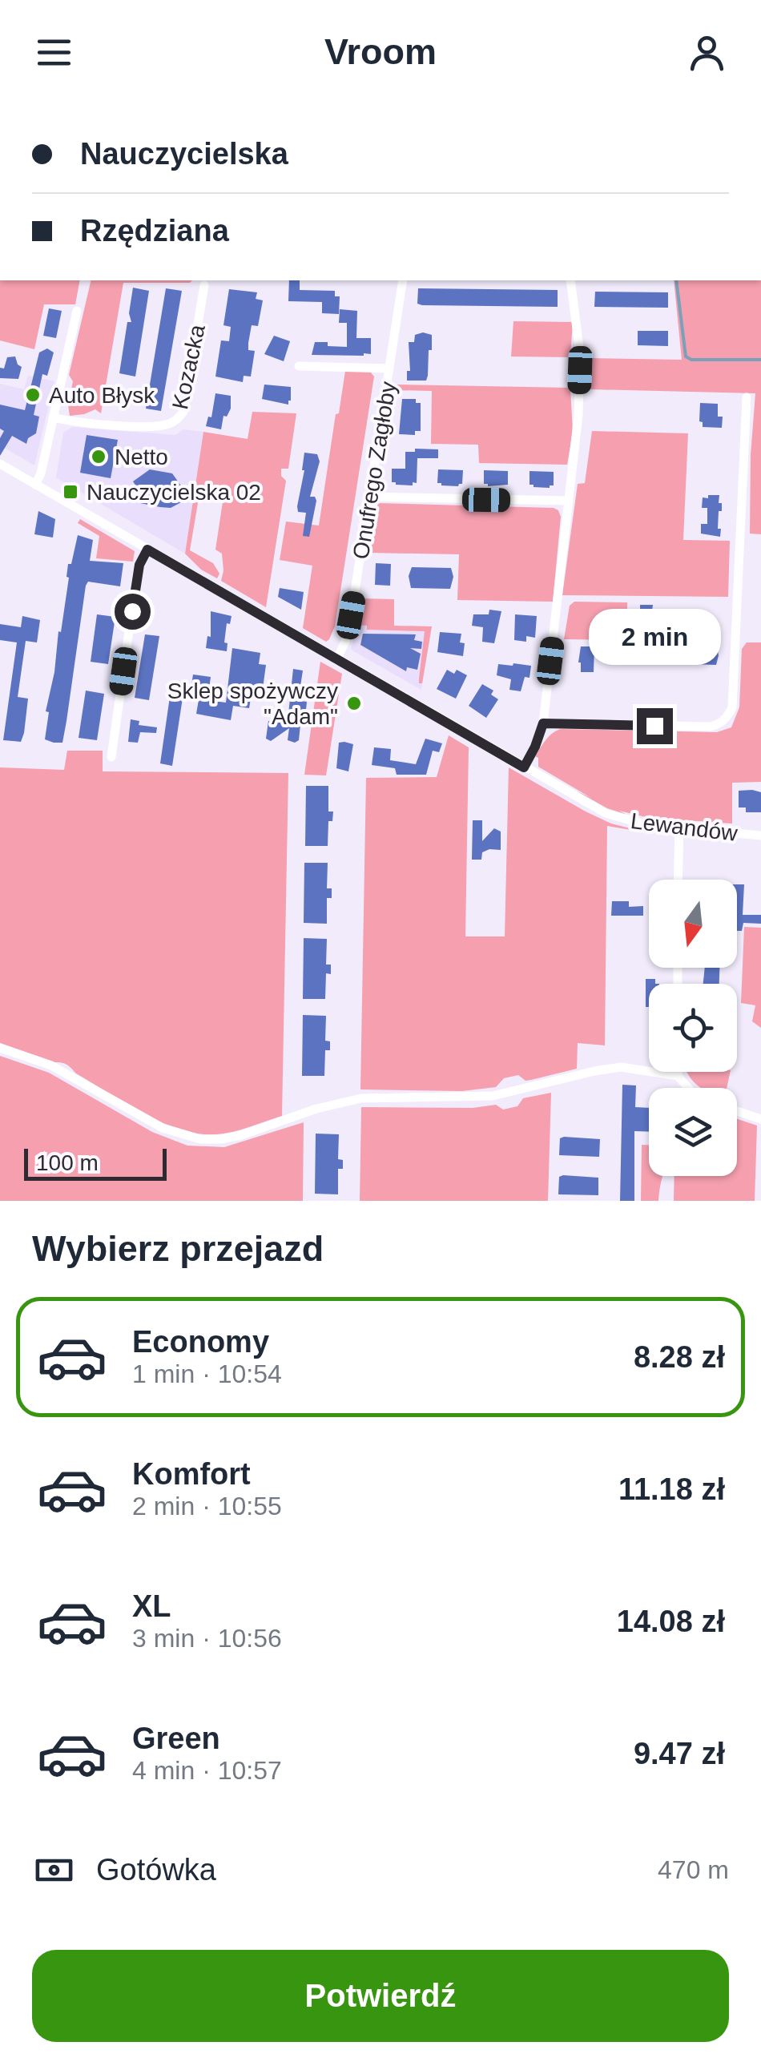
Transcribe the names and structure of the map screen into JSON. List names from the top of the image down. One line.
{"streets":{"street":["Kozacka","Onufrego Zagłoby","Lewandów"]},"crossings":[["Onufrego Zagłoby","Lewandów"]],"places":{"other":["Auto Błysk","Netto","Sklep spożywczy \"Adam\""],"transit":["Nauczycielska 02"]},"scale_bar":"100 m","north":"bottom","page":{"header":"Vroom","banner":["Nauczycielska","Rzędziana"],"bubble":"2 min","scale":"100 m","heading":"Wybierz przejazd","list":[{"name":"Economy","note":"1 min · 10:54","value":"8.28 zł"},{"name":"Komfort","note":"2 min · 10:55","value":"11.18 zł"},{"name":"XL","note":"3 min · 10:56","value":"14.08 zł"},{"name":"Green","note":"4 min · 10:57","value":"9.47 zł"}],"pay":["Gotówka","470 m"],"buttons":"Potwierdź"}}
